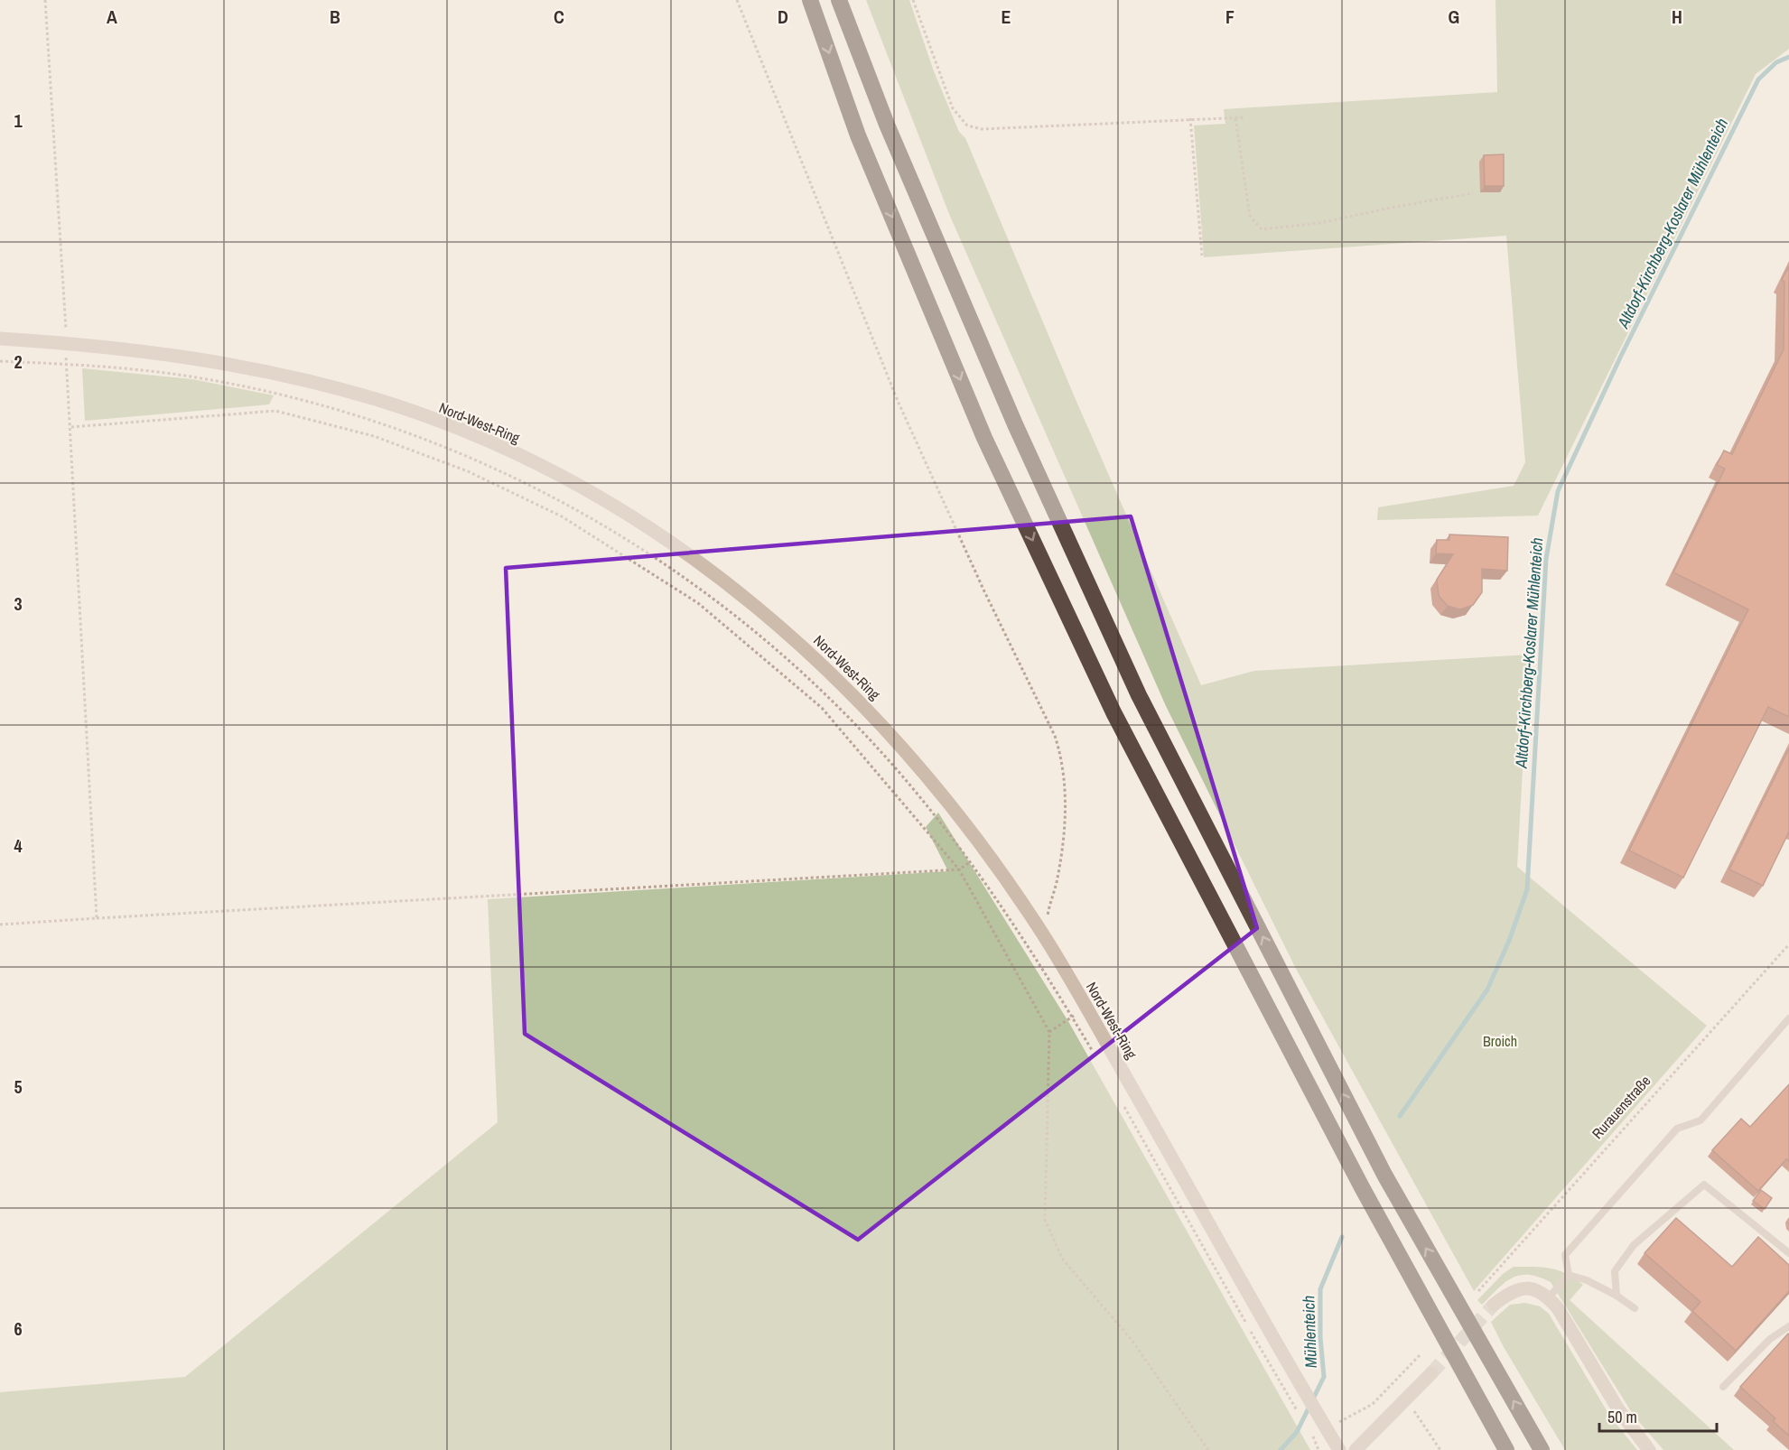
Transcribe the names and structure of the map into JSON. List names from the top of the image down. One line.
{"streets":{"street":["Nord-West-Ring"],"path":["Rurauenstraße"]},"water":["Altdorf-Kirchberg-Koslarer Mühlenteich","Mühlenteich"],"parks":["Broich"],"scale_bar":"50 m","grid":{"columns":["A","B","C","D","E","F","G","H"],"rows":["1","2","3","4","5","6"]}}
